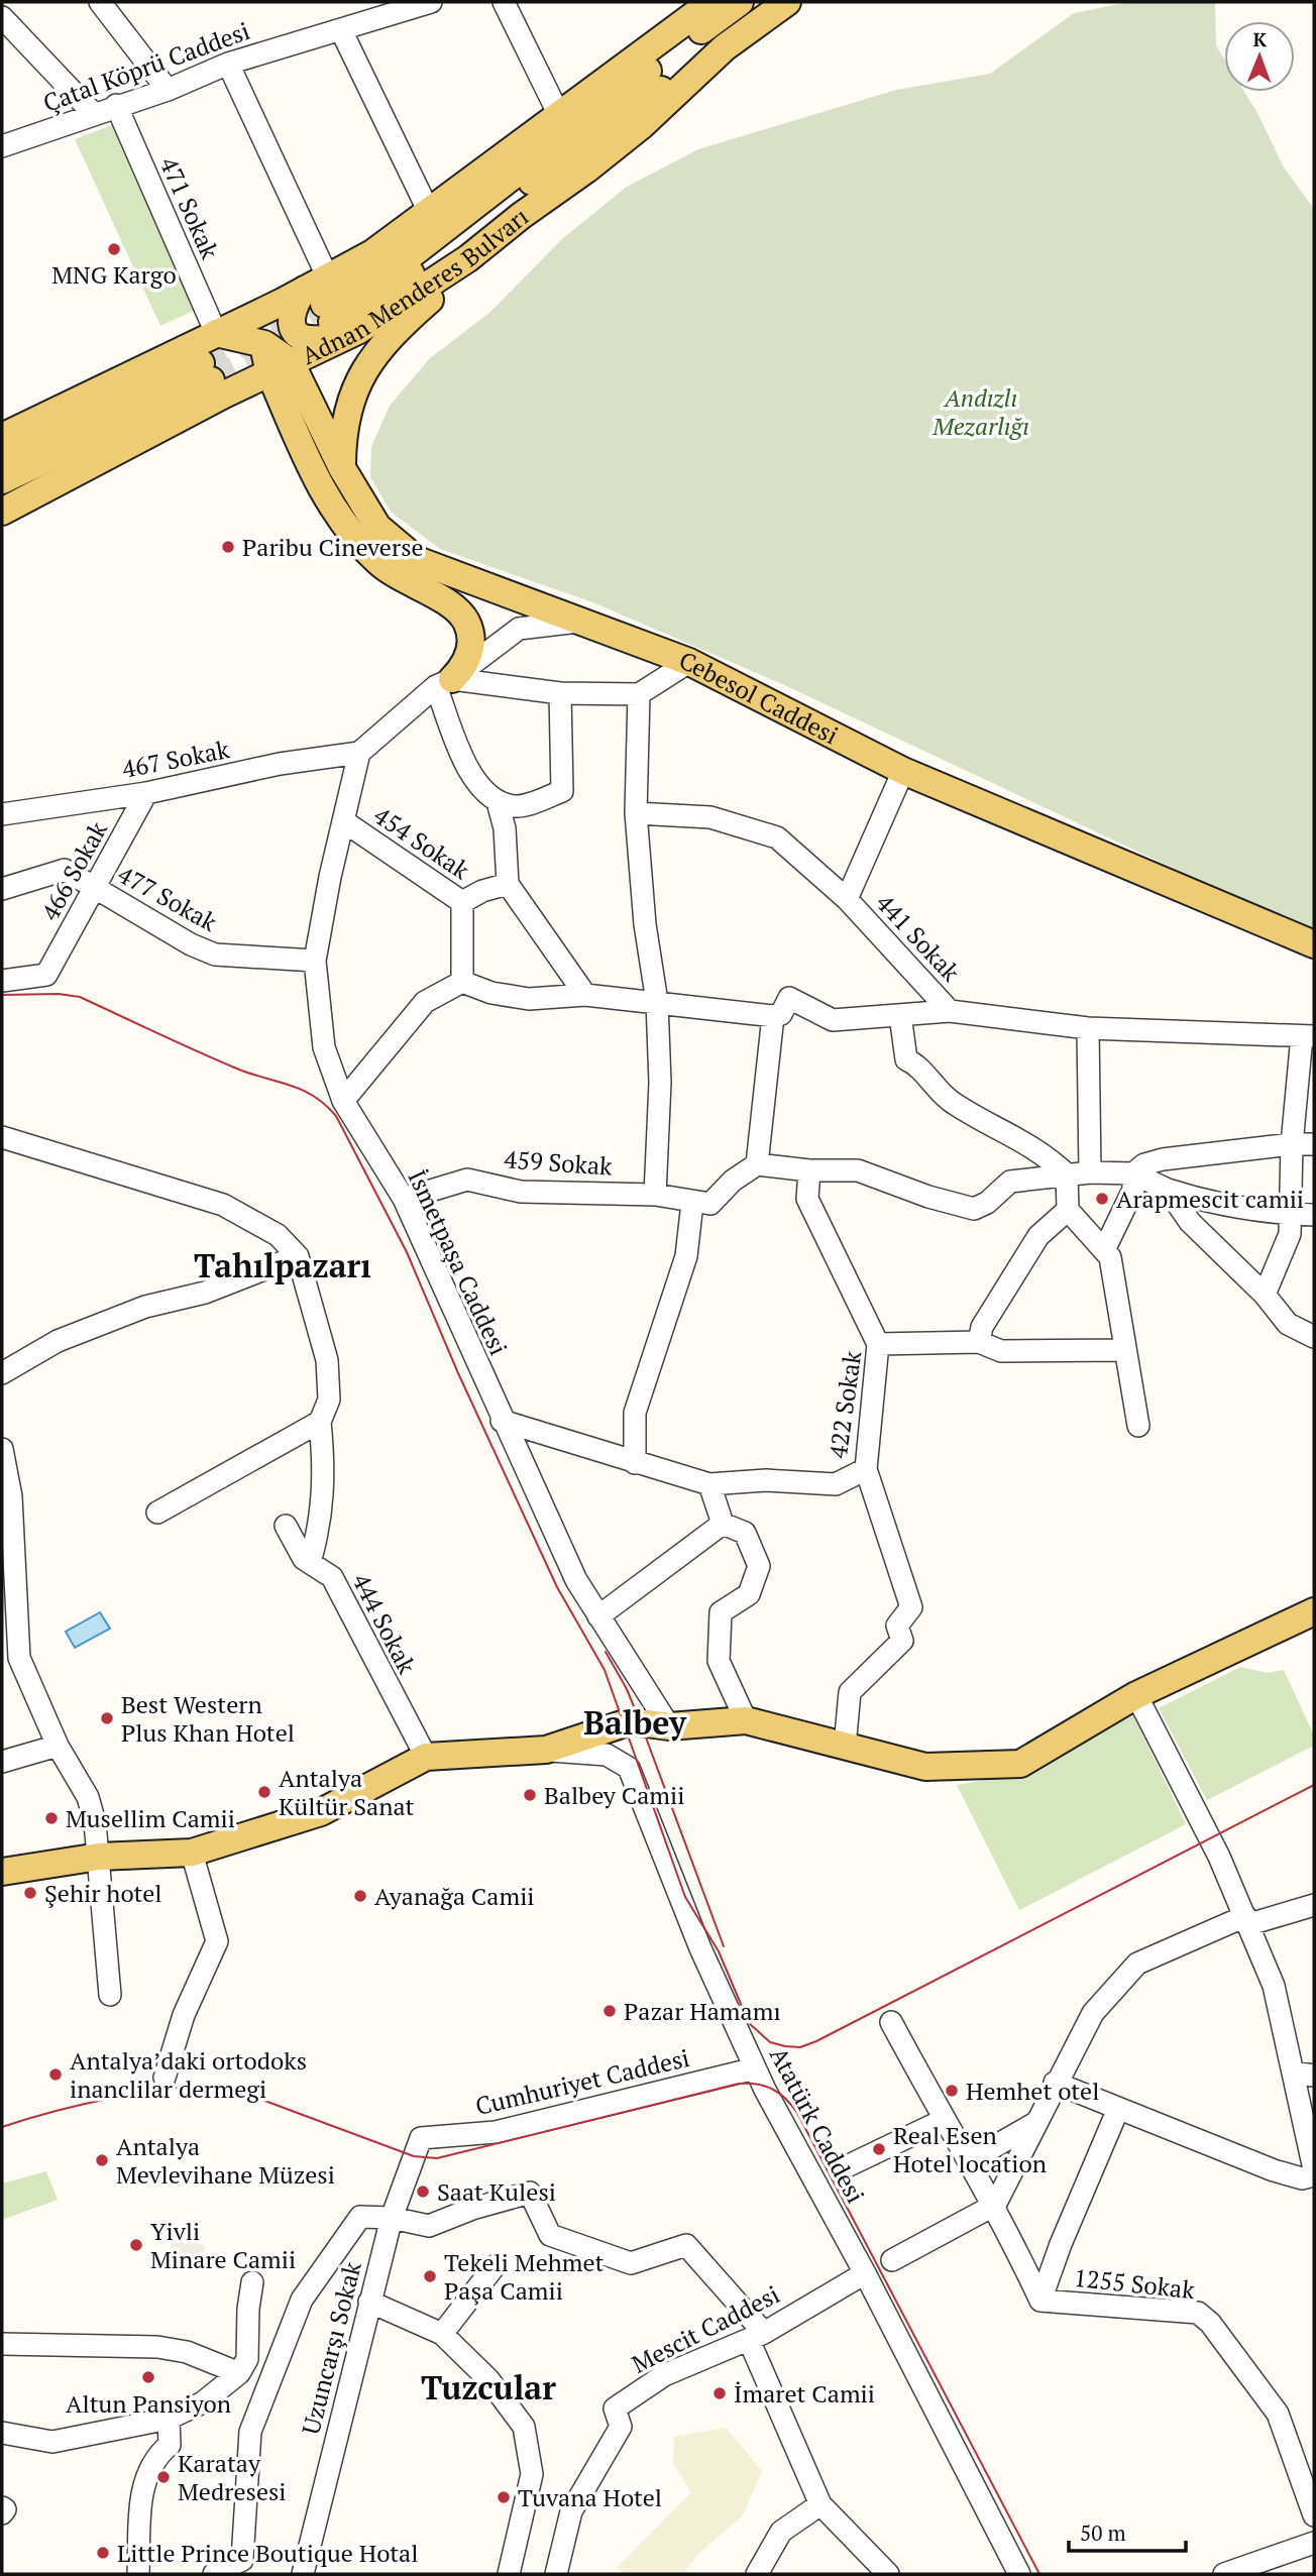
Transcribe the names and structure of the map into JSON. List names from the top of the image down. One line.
{"streets":{"main road":["Adnan Menderes Bulvarı","Cebesol Caddesi"],"street":["Çatal Köprü Caddesi","471 Sokak","467 Sokak","454 Sokak","466 Sokak","477 Sokak","441 Sokak","459 Sokak","İsmetpaşa Caddesi","422 Sokak","444 Sokak","Cumhuriyet Caddesi","Atatürk Caddesi","1255 Sokak","Mescit Caddesi","Uzuncarşı Sokak"]},"crossings":[["Çatal Köprü Caddesi","471 Sokak"],["471 Sokak","Adnan Menderes Bulvarı"],["Adnan Menderes Bulvarı","Cebesol Caddesi"],["467 Sokak","466 Sokak"],["467 Sokak","İsmetpaşa Caddesi"],["454 Sokak","İsmetpaşa Caddesi"],["466 Sokak","477 Sokak"],["477 Sokak","İsmetpaşa Caddesi"],["459 Sokak","İsmetpaşa Caddesi"],["İsmetpaşa Caddesi","422 Sokak"],["Cumhuriyet Caddesi","Atatürk Caddesi"],["Cumhuriyet Caddesi","Uzuncarşı Sokak"],["Atatürk Caddesi","Mescit Caddesi"]],"districts":["Tahılpazarı","Balbey","Tuzcular"],"parks":["Andızlı Mezarlığı"],"places":["MNG Kargo","Paribu Cineverse","Arapmescit camii","Best Western Plus Khan Hotel","Antalya Kültür Sanat","Balbey Camii","Musellim Camii","Şehir hotel","Ayanağa Camii","Pazar Hamamı","Antalya’daki ortodoks inanclilar dermegi","Hemhet otel","Real Esen Hotel location","Antalya Mevlevihane Müzesi","Saat Kulesi","Yivli Minare Camii","Tekeli Mehmet Paşa Camii","Altun Pansiyon","İmaret Camii","Karatay Medresesi","Tuvana Hotel","Little Prince Boutique Hotal"],"scale_bar":"50 m","north":"top"}
